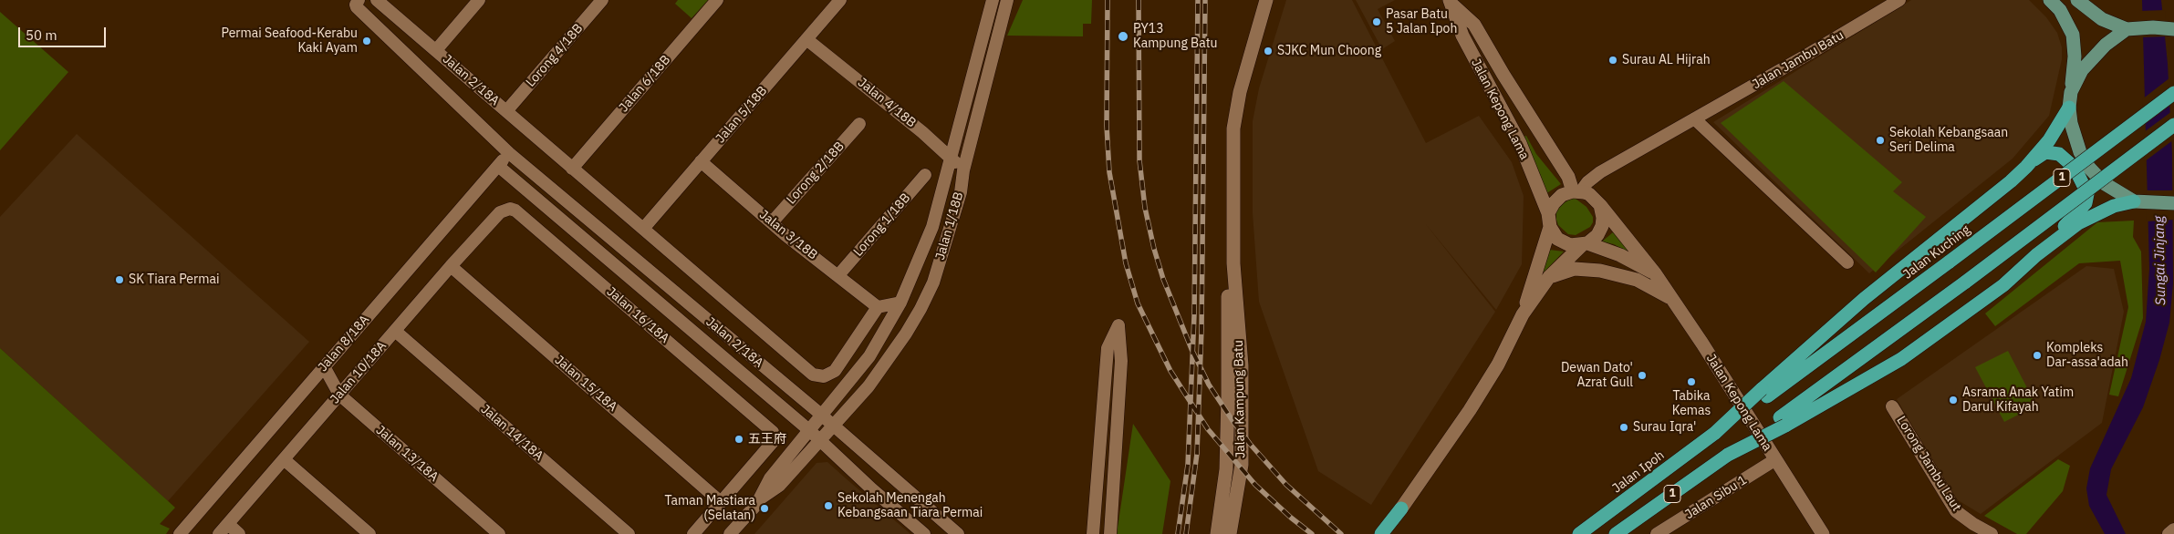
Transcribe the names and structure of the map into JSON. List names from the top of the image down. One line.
{"streets":{"highway":["1","Jalan Kuching","Jalan Ipoh"],"street":["Lorong 4/18B","Jalan Jambu Batu","Jalan 2/18A","Jalan 6/18B","Jalan 4/18B","Jalan Kepong Lama","Jalan 5/18B","Lorong 2/18B","Lorong 1/18B","Jalan 1/18B","Jalan 3/18B","Jalan 16/18A","Jalan 8/18A","Jalan 10/18A","Jalan 15/18A","Jalan Kampung Batu","Jalan 14/18A","Jalan 13/18A","Lorong Jambu Laut","Jalan Sibu 1"]},"crossings":[["Lorong 4/18B","Jalan 2/18A"],["Jalan Jambu Batu","Jalan Kepong Lama"],["Jalan 2/18A","Jalan 6/18B"],["Jalan 2/18A","Jalan 5/18B"],["Jalan 2/18A","Jalan 1/18B"],["Jalan 2/18A","Jalan 3/18B"],["Jalan 2/18A","Jalan 8/18A"],["Jalan 4/18B","Jalan 5/18B"],["Jalan 4/18B","Jalan 1/18B"],["Jalan Kepong Lama","Jalan Sibu 1"],["Jalan 5/18B","Jalan 3/18B"],["Lorong 2/18B","Jalan 3/18B"],["Lorong 1/18B","Jalan 3/18B"],["Jalan Kuching","Jalan Ipoh"],["Jalan 16/18A","Jalan 10/18A"],["Jalan 16/18A","Jalan 15/18A"],["Jalan 8/18A","Jalan 13/18A"],["Jalan 10/18A","Jalan 15/18A"],["Jalan 10/18A","Jalan 14/18A"],["Jalan 10/18A","Jalan 13/18A"]],"water":["Sungai Jinjang"],"places":["Pasar Batu 5 Jalan Ipoh","PY13 Kampung Batu","Permai Seafood-Kerabu Kaki Ayam","SJKC Mun Choong","Surau AL Hijrah","Sekolah Kebangsaan Seri Delima","SK Tiara Permai","Kompleks Dar-assa'adah","Dewan Dato' Azrat Gull","Tabika Kemas","Asrama Anak Yatim Darul Kifayah","Surau Iqra'","五王府","Sekolah Menengah Kebangsaan Tiara Permai","Taman Mastiara (Selatan)"],"scale_bar":"50 m"}
